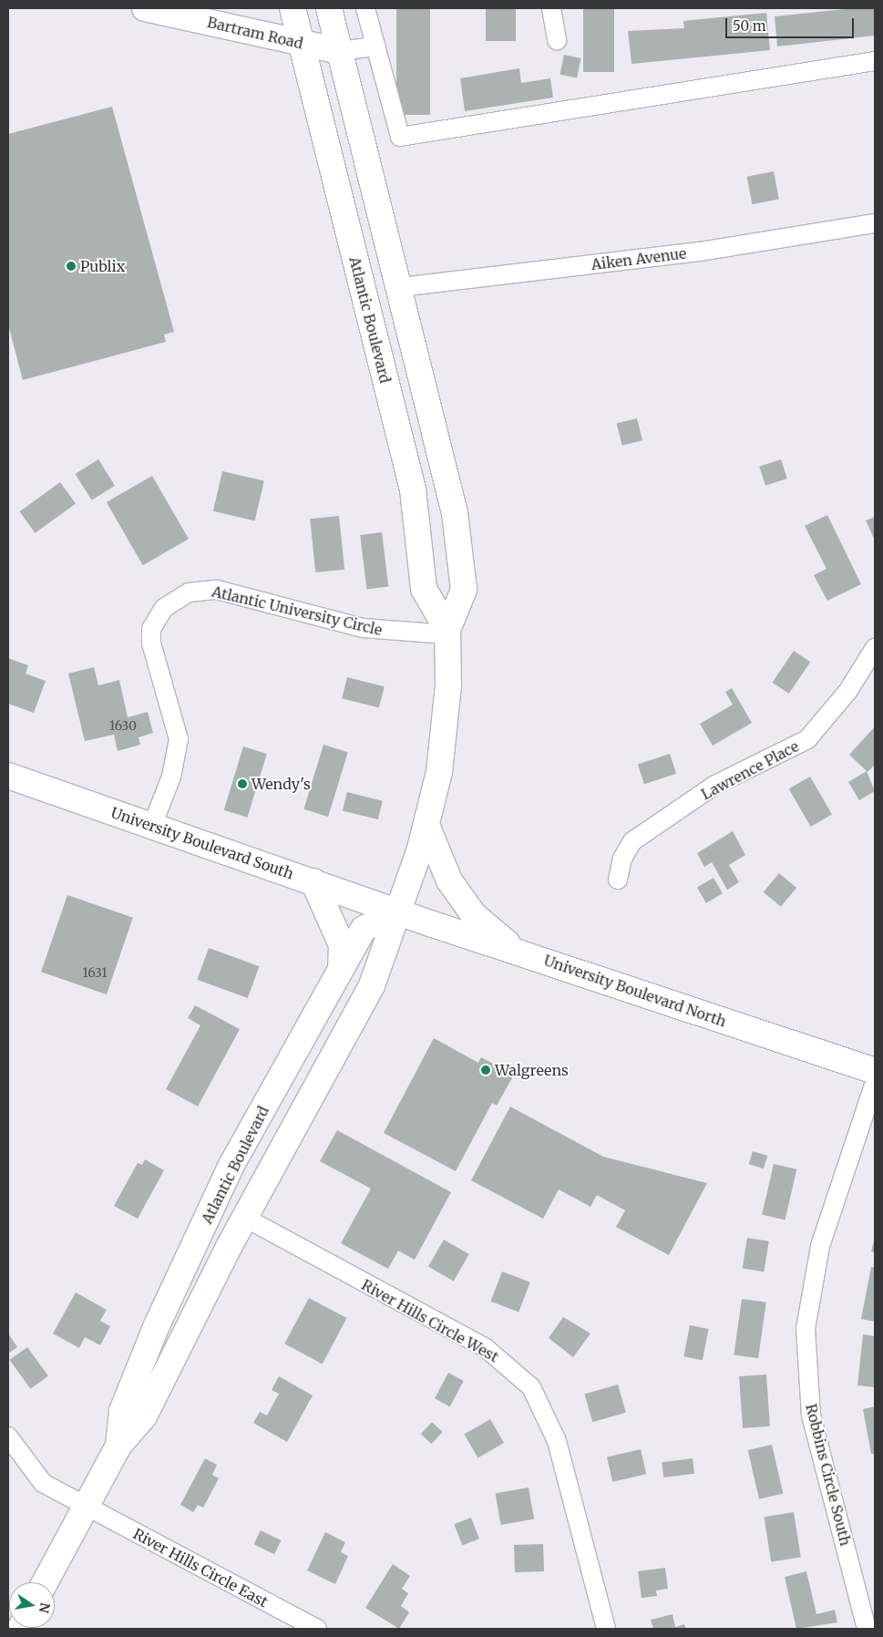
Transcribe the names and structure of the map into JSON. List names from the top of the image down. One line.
{"streets":{"main road":["Bartram Road","Atlantic Boulevard","University Boulevard South","University Boulevard North"],"street":["Aiken Avenue","Atlantic University Circle","Lawrence Place","River Hills Circle West","Robbins Circle South","River Hills Circle East"]},"crossings":[["Bartram Road","Atlantic Boulevard"],["Aiken Avenue","Atlantic Boulevard"],["Atlantic Boulevard","Atlantic University Circle"],["Atlantic Boulevard","University Boulevard South"],["Atlantic Boulevard","University Boulevard North"],["Atlantic Boulevard","River Hills Circle West"],["Atlantic Boulevard","River Hills Circle East"],["Atlantic University Circle","University Boulevard South"],["University Boulevard South","University Boulevard North"]],"places":["Publix","Wendy's","Walgreens"],"house_numbers":["1630","1631"],"scale_bar":"50 m","north":"right"}
